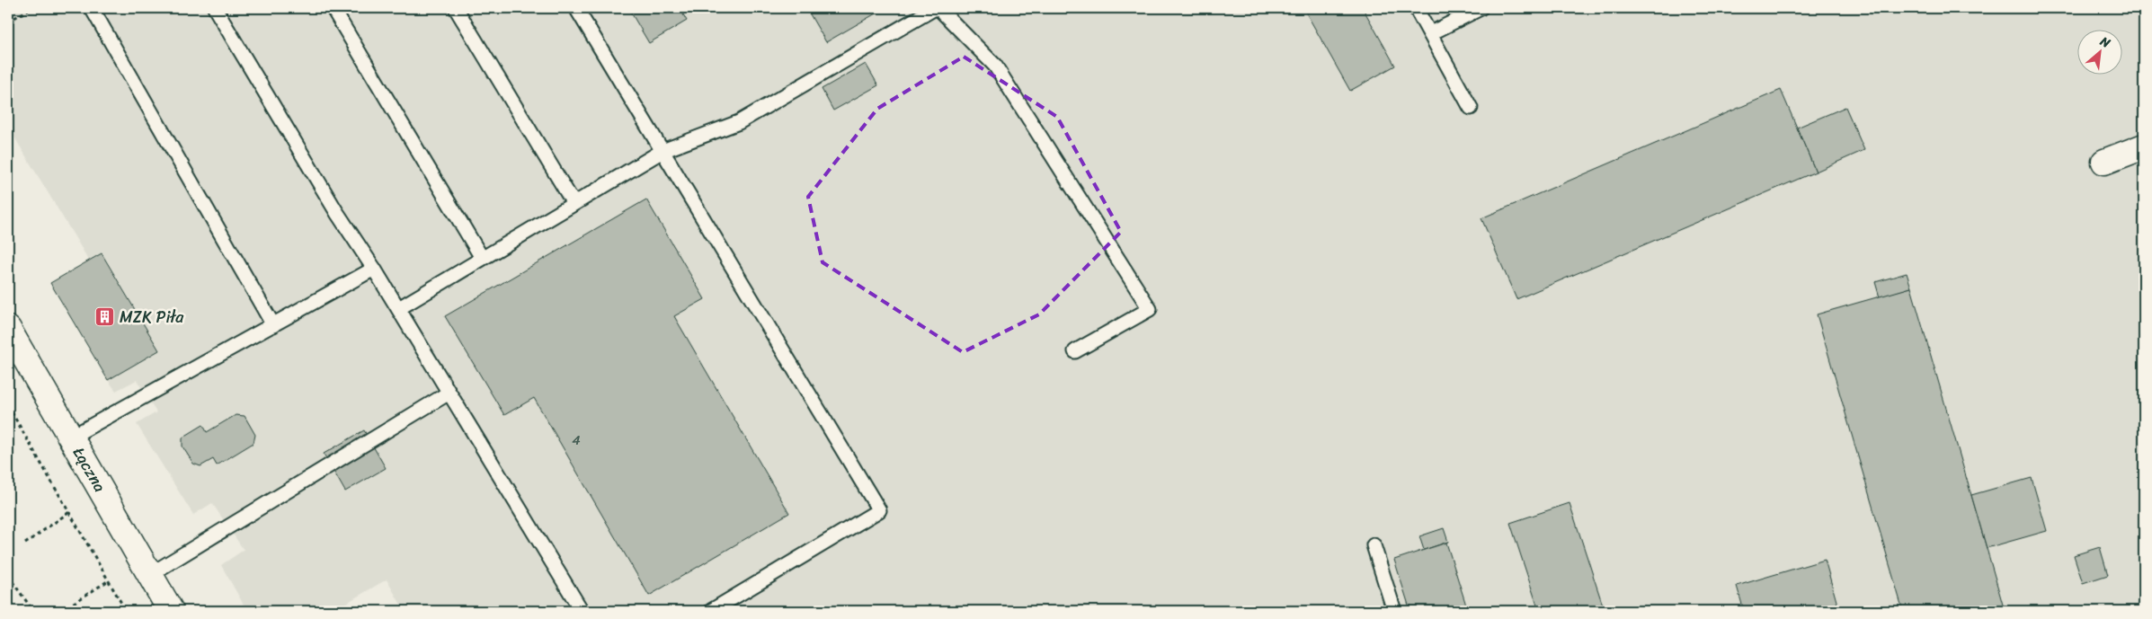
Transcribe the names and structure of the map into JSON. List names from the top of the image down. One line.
{"streets":{"street":["Łączna"]},"places":{"building":["MZK Piła"]},"house_numbers":["4"],"north":"top right"}
